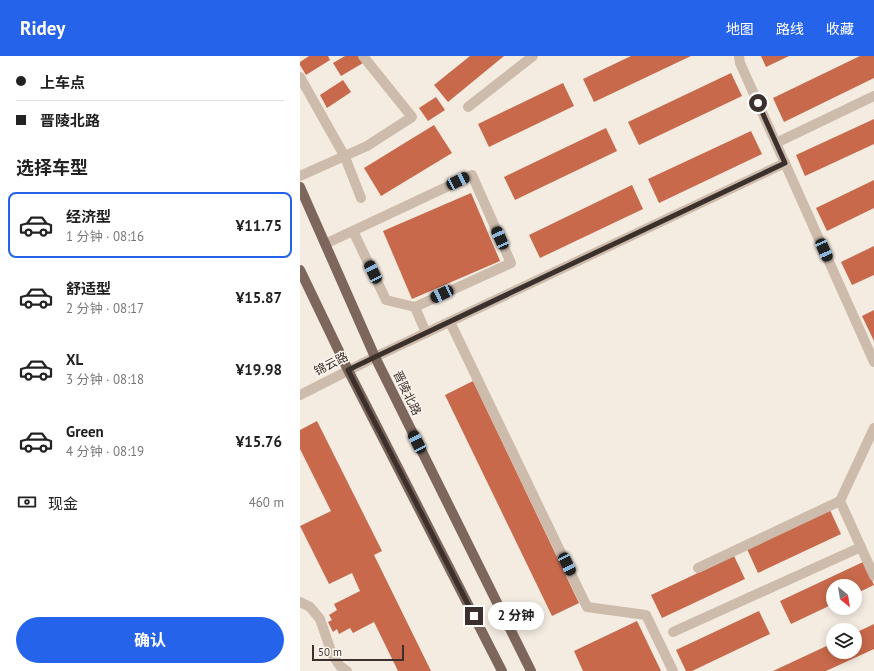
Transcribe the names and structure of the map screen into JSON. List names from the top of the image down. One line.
{"streets":{"main road":["晋陵北路"],"street":["锦云路"]},"crossings":[["锦云路","晋陵北路"]],"scale_bar":"50 m","north":"bottom right","page":{"header":"Ridey","nav":["地图","路线","收藏"],"banner":["上车点","晋陵北路"],"heading":"选择车型","list":[{"name":"经济型","note":"1 分钟 · 08:16","value":"¥11.75"},{"name":"舒适型","note":"2 分钟 · 08:17","value":"¥15.87"},{"name":"XL","note":"3 分钟 · 08:18","value":"¥19.98"},{"name":"Green","note":"4 分钟 · 08:19","value":"¥15.76"}],"pay":["现金","460 m"],"bubble":"2 分钟","buttons":"确认","scale":"50 m"}}
